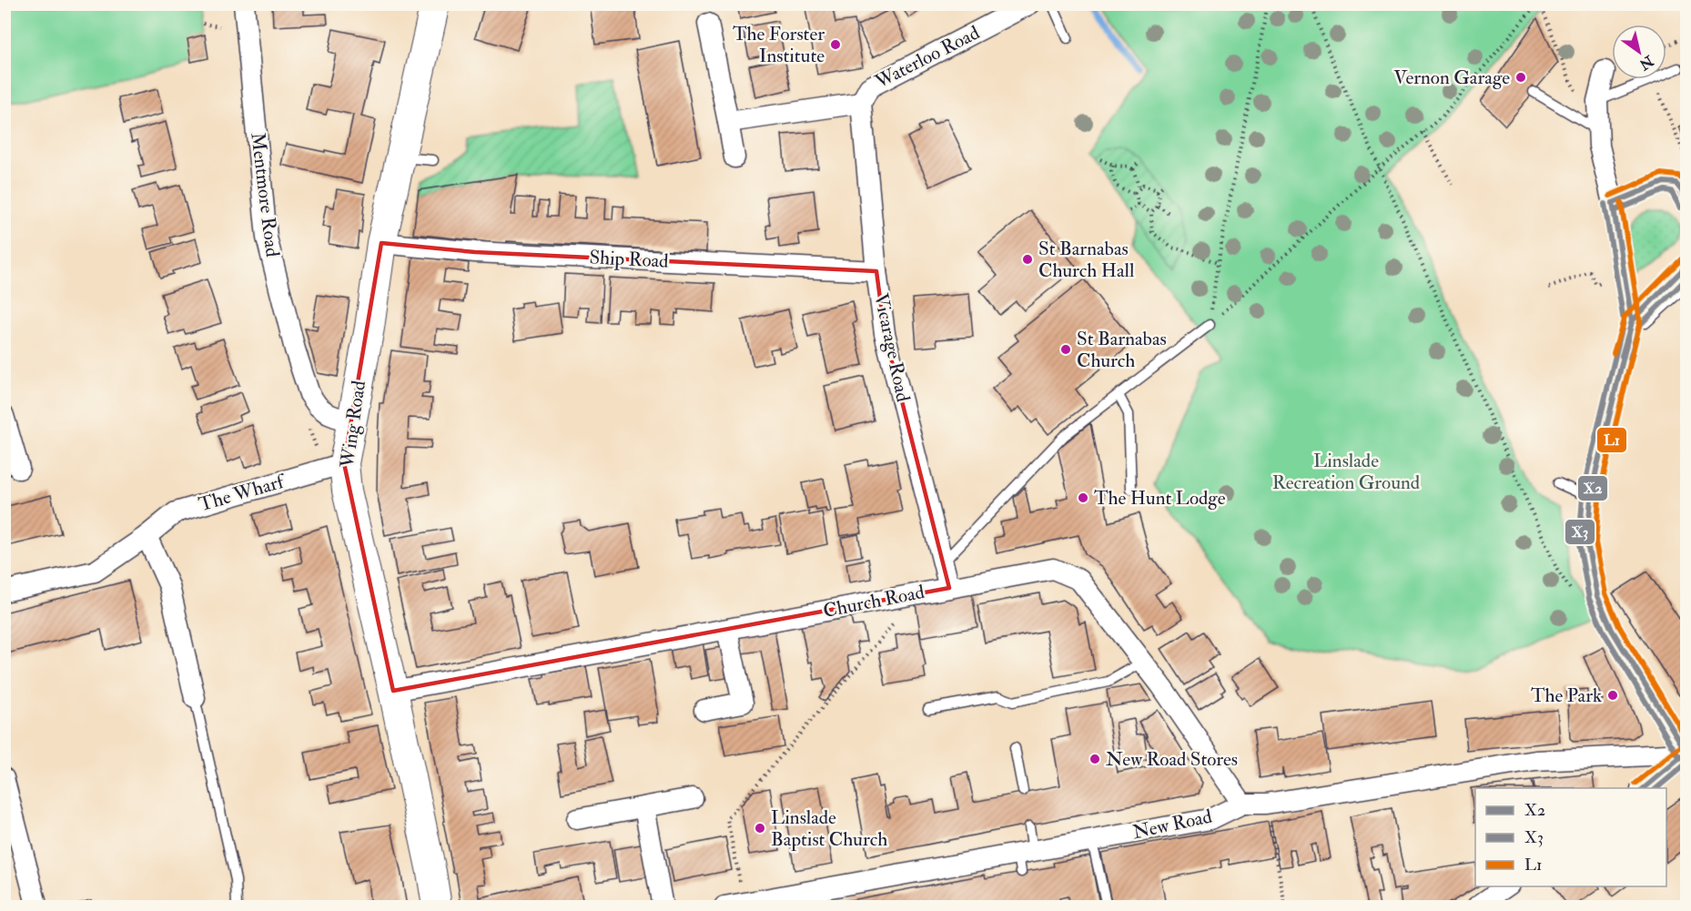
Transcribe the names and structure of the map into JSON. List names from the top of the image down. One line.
{"streets":{"street":["Waterloo Road","Mentmore Road","Ship Road","Vicarage Road","Wing Road","The Wharf","Church Road","New Road"]},"crossings":[["Waterloo Road","Vicarage Road"],["Mentmore Road","Wing Road"],["Ship Road","Vicarage Road"],["Ship Road","Wing Road"],["Vicarage Road","Church Road"],["Wing Road","The Wharf"],["Wing Road","Church Road"],["Church Road","New Road"]],"parks":["Linslade Recreation Ground"],"places":["The Forster Institute","Vernon Garage","St Barnabas Church Hall","St Barnabas Church","The Hunt Lodge","The Park","New Road Stores","Linslade Baptist Church"],"lines":["transit line L1","transit line X2","transit line X3"],"legend":["X2","X3","L1"],"north":"bottom right"}
